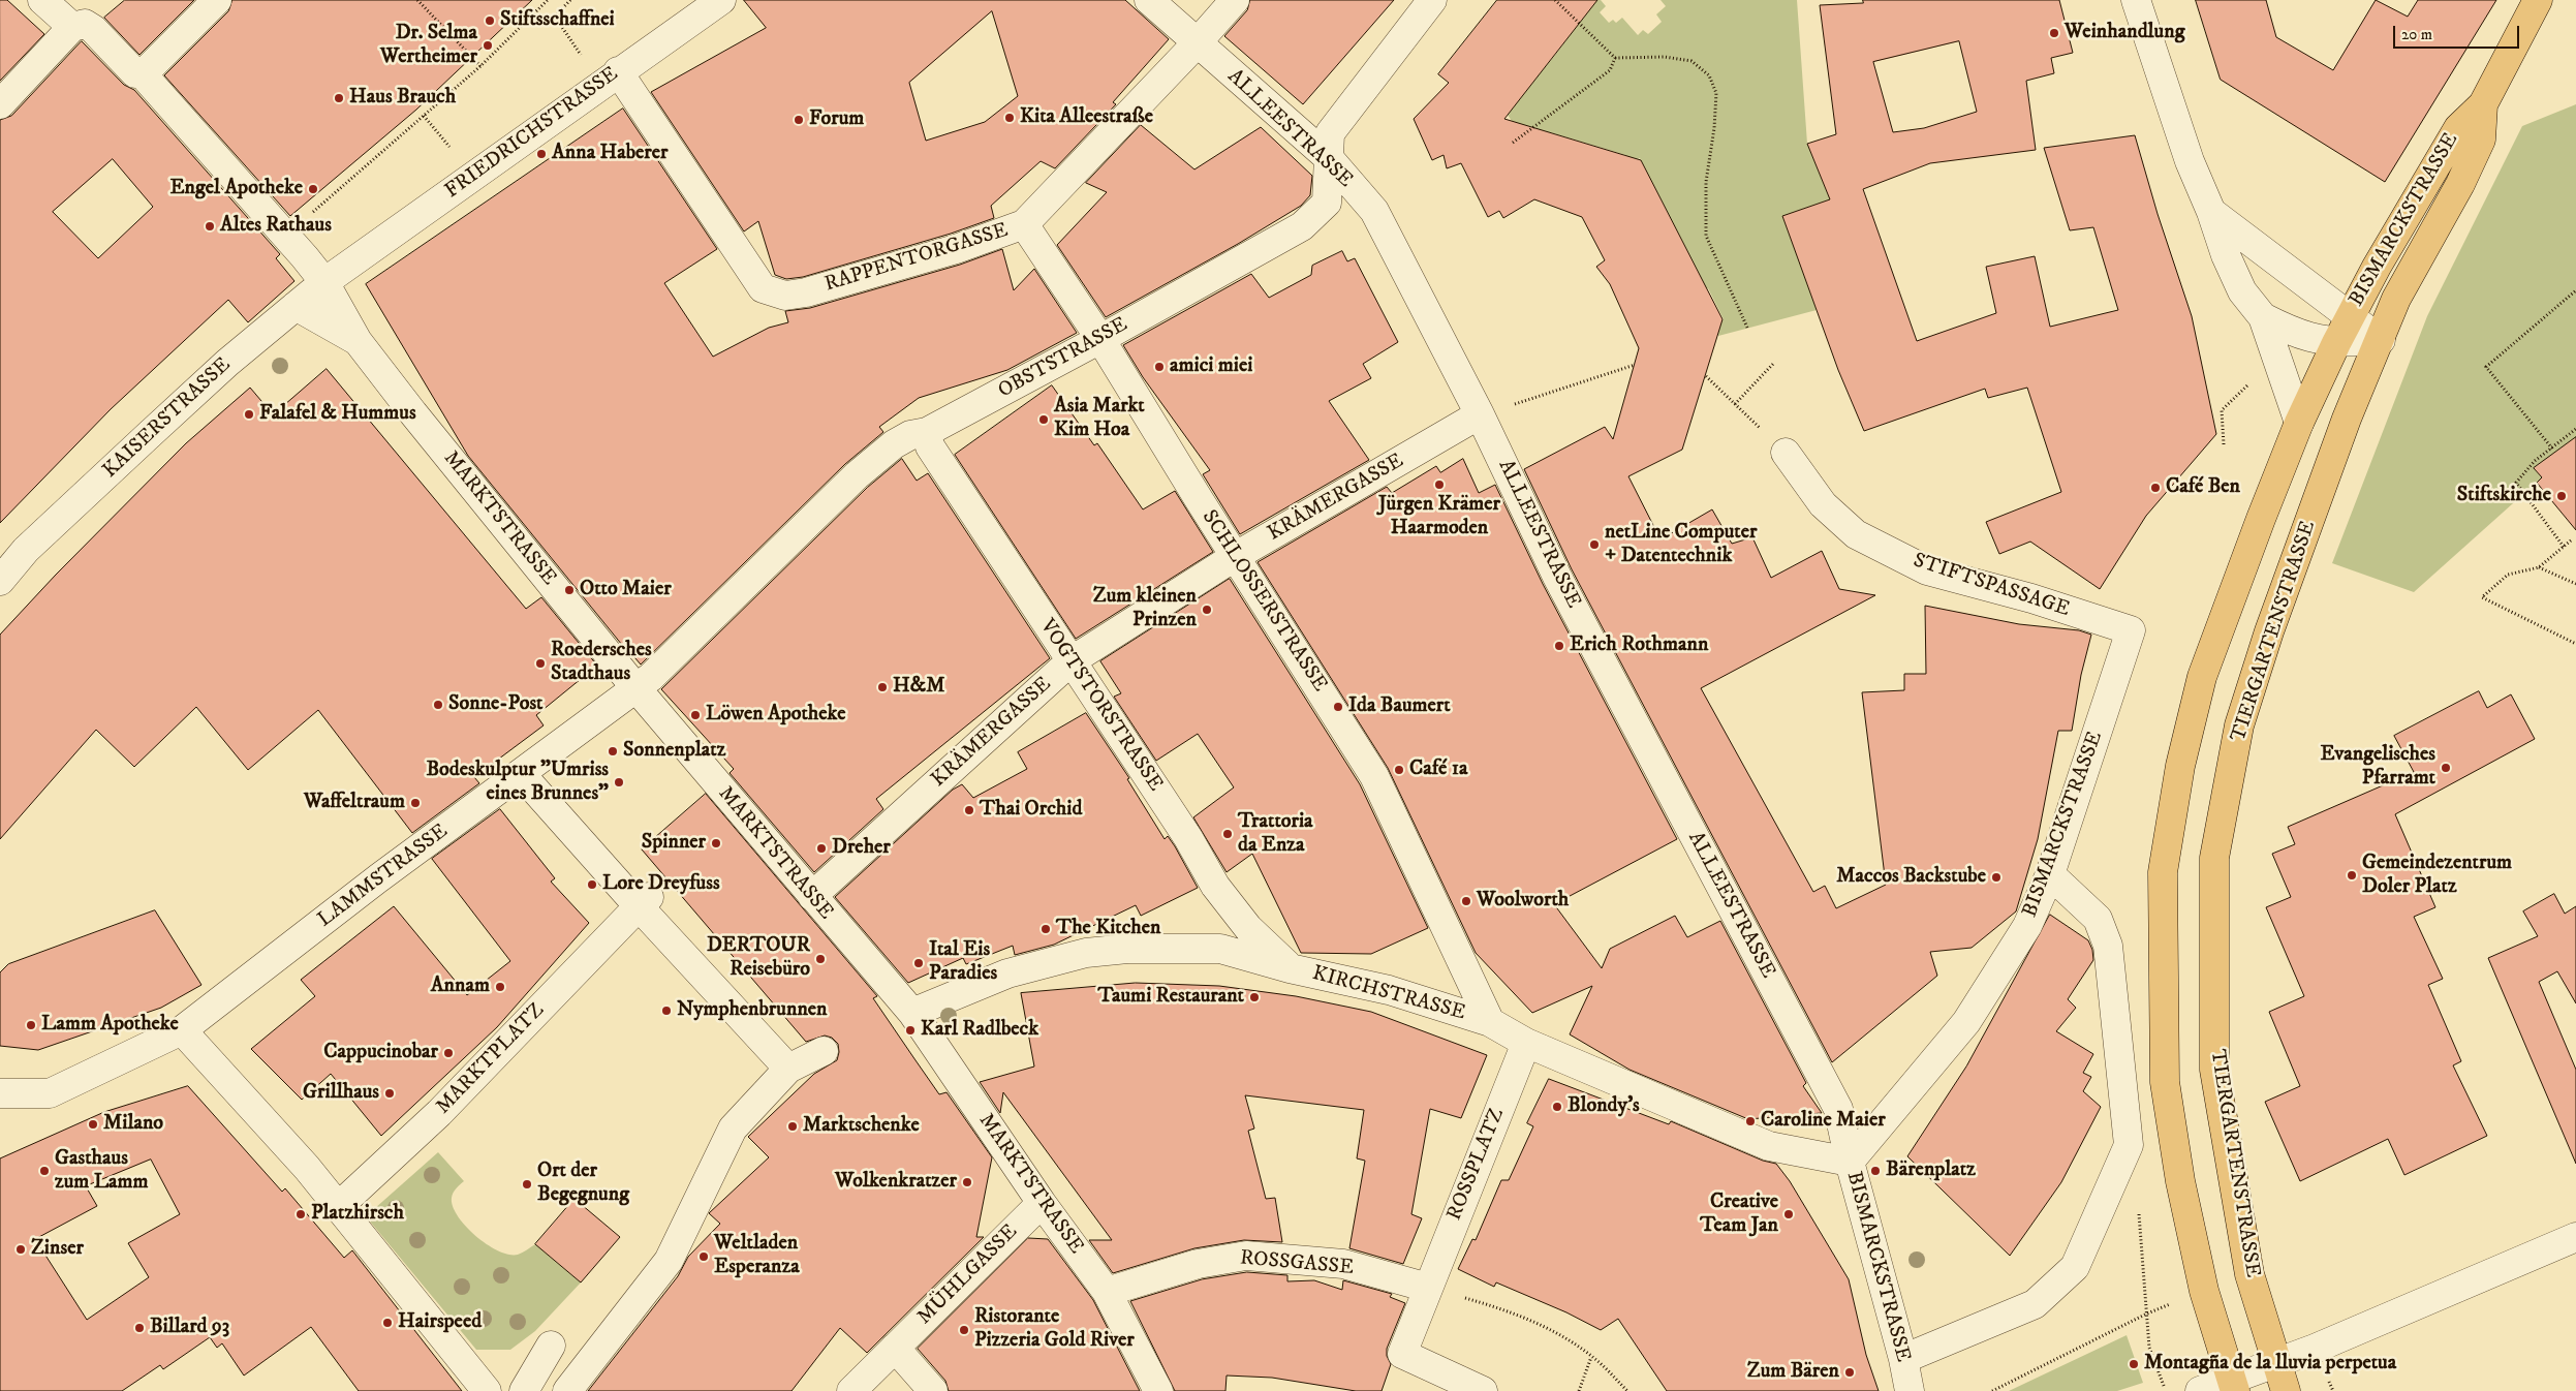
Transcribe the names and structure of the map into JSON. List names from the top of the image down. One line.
{"streets":{"main road":["BISMARCKSTRASSE","TIERGARTENSTRASSE"],"street":["ALLEESTRASSE","FRIEDRICHSTRASSE","RAPPENTORGASSE","OBSTSTRASSE","KAISERSTRASSE","KRÄMERGASSE","MARKTSTRASSE","STIFTSPASSAGE","SCHLOSSERSTRASSE","VOGTSTORSTRASSE","LAMMSTRASSE","KIRCHSTRASSE","MARKTPLATZ","ROSSPLATZ","ROSSGASSE","MÜHLGASSE"]},"crossings":[["ALLEESTRASSE","BISMARCKSTRASSE"],["ALLEESTRASSE","RAPPENTORGASSE"],["ALLEESTRASSE","OBSTSTRASSE"],["ALLEESTRASSE","KRÄMERGASSE"],["ALLEESTRASSE","KIRCHSTRASSE"],["FRIEDRICHSTRASSE","RAPPENTORGASSE"],["FRIEDRICHSTRASSE","KAISERSTRASSE"],["FRIEDRICHSTRASSE","MARKTSTRASSE"],["BISMARCKSTRASSE","STIFTSPASSAGE"],["BISMARCKSTRASSE","TIERGARTENSTRASSE"],["BISMARCKSTRASSE","KIRCHSTRASSE"],["RAPPENTORGASSE","SCHLOSSERSTRASSE"],["OBSTSTRASSE","MARKTSTRASSE"],["OBSTSTRASSE","SCHLOSSERSTRASSE"],["OBSTSTRASSE","VOGTSTORSTRASSE"],["OBSTSTRASSE","LAMMSTRASSE"],["KAISERSTRASSE","MARKTSTRASSE"],["KRÄMERGASSE","MARKTSTRASSE"],["KRÄMERGASSE","SCHLOSSERSTRASSE"],["KRÄMERGASSE","VOGTSTORSTRASSE"],["MARKTSTRASSE","LAMMSTRASSE"],["MARKTSTRASSE","KIRCHSTRASSE"],["MARKTSTRASSE","ROSSGASSE"],["MARKTSTRASSE","MÜHLGASSE"],["SCHLOSSERSTRASSE","KIRCHSTRASSE"],["VOGTSTORSTRASSE","KIRCHSTRASSE"],["KIRCHSTRASSE","ROSSPLATZ"],["ROSSPLATZ","ROSSGASSE"]],"places":["Stiftsschaffnei","Weinhandlung","Dr. Selma Wertheimer","Haus Brauch","Kita Alleestraße","Forum","Anna Haberer","Engel Apotheke","Altes Rathaus","amici miei","Falafel & Hummus","Asia Markt Kim Hoa","Jürgen Krämer Haarmoden","Café Ben","Stiftskirche","netLine Computer + Datentechnik","Otto Maier","Zum kleinen Prinzen","Erich Rothmann","Roedersches Stadthaus","H&M","Sonne-Post","Ida Baumert","Löwen Apotheke","Sonnenplatz","Evangelisches Pfarramt","Café 1a","Bodeskulptur \"Umriss eines Brunnes\"","Waffeltraum","Thai Orchid","Trattoria da Enza","Spinner","Dreher","Gemeindezentrum Doler Platz","Maccos Backstube","Lore Dreyfuss","Woolworth","The Kitchen","DERTOUR Reisebüro","Ital Eis Paradies","Annam","Taumi Restaurant","Nymphenbrunnen","Lamm Apotheke","Karl Radlbeck","Cappucinobar","Grillhaus","Blondy's","Caroline Maier","Milano","Marktschenke","Gasthaus zum Lamm","Bärenplatz","Wolkenkratzer","Ort der Begegnung","Platzhirsch","Creative Team Jan","Zinser","Weltladen Esperanza","Hairspeed","Billard 93","Ristorante Pizzeria Gold River","Montagña de la lluvia perpetua","Zum Bären"],"scale_bar":"20 m"}
